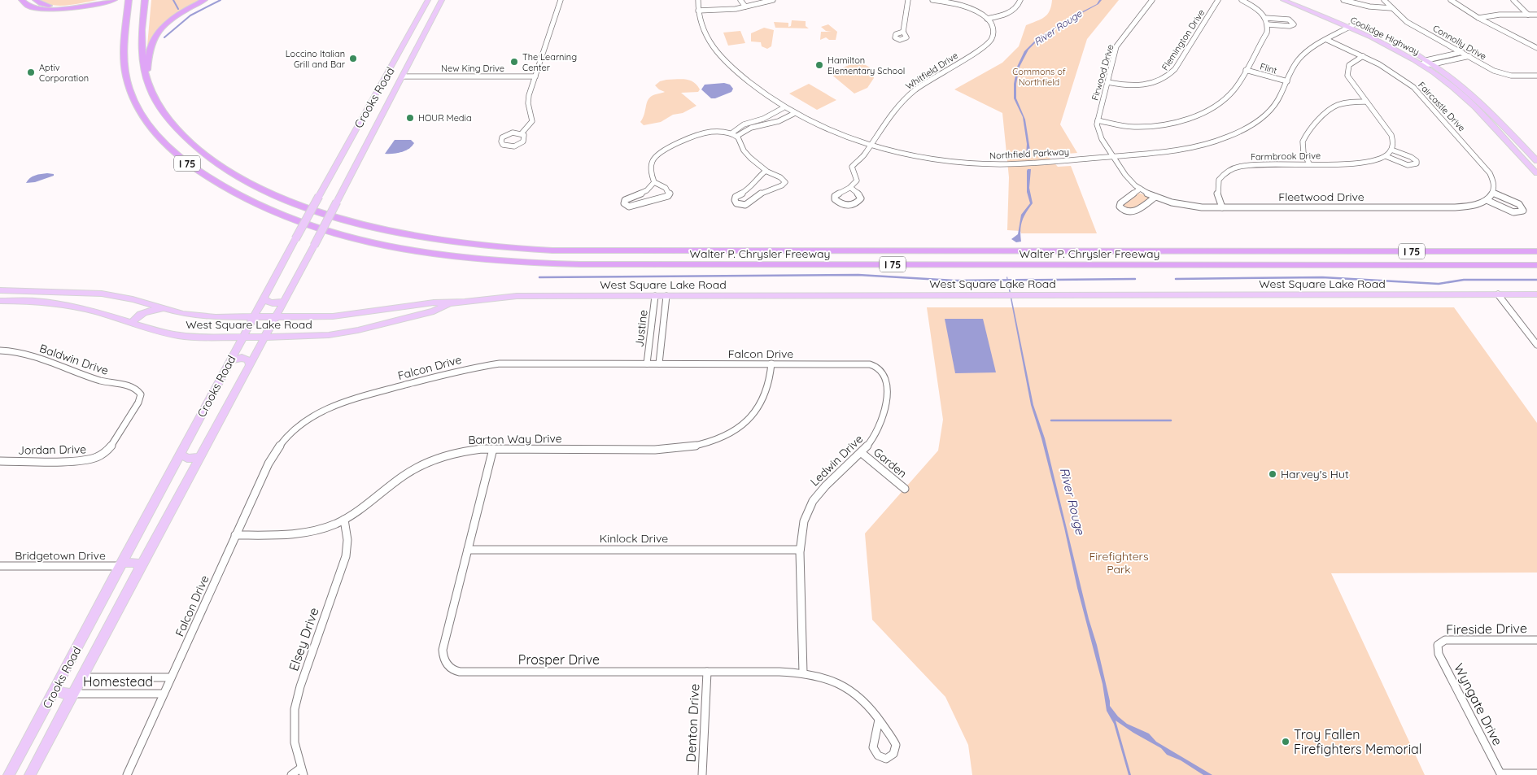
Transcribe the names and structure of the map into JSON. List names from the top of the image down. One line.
{"streets":{"highway":["I 75","Walter P. Chrysler Freeway"],"main road":["Coolidge Highway","Crooks Road","West Square Lake Road"],"street":["Flemington Drive","Connolly Drive","New King Drive","Flint","Whitfield Drive","Firwood Drive","Faircastle Drive","Northfield Parkway","Farmbrook Drive","Fleetwood Drive","Justine","Falcon Drive","Baldwin Drive","Barton Way Drive","Jordan Drive","Ledwin Drive","Garden","Kinlock Drive","Bridgetown Drive","Fireside Drive","Elsey Drive","Prosper Drive","Homestead","Wyngate Drive","Denton Drive"]},"crossings":[["Coolidge Highway","Northfield Parkway"],["Flemington Drive","Firwood Drive"],["New King Drive","Crooks Road"],["Flint","Northfield Parkway"],["Whitfield Drive","Northfield Parkway"],["Crooks Road","West Square Lake Road"],["Crooks Road","Bridgetown Drive"],["Crooks Road","Homestead"],["Faircastle Drive","Northfield Parkway"],["Faircastle Drive","Fleetwood Drive"],["Northfield Parkway","Fleetwood Drive"],["Farmbrook Drive","Fleetwood Drive"],["West Square Lake Road","Justine"],["Justine","Falcon Drive"],["Falcon Drive","Barton Way Drive"],["Falcon Drive","Ledwin Drive"],["Falcon Drive","Homestead"],["Baldwin Drive","Jordan Drive"],["Barton Way Drive","Elsey Drive"],["Barton Way Drive","Prosper Drive"],["Ledwin Drive","Garden"],["Ledwin Drive","Kinlock Drive"],["Ledwin Drive","Prosper Drive"],["Kinlock Drive","Prosper Drive"],["Fireside Drive","Wyngate Drive"],["Prosper Drive","Denton Drive"]],"water":["River Rouge"],"parks":["Commons of Northfield","Firefighters Park"],"places":["Loccino Italian Grill and Bar","The Learning Center","Hamilton Elementary School","Aptiv Corporation","HOUR Media","Harvey's Hut","Troy Fallen Firefighters Memorial"]}
